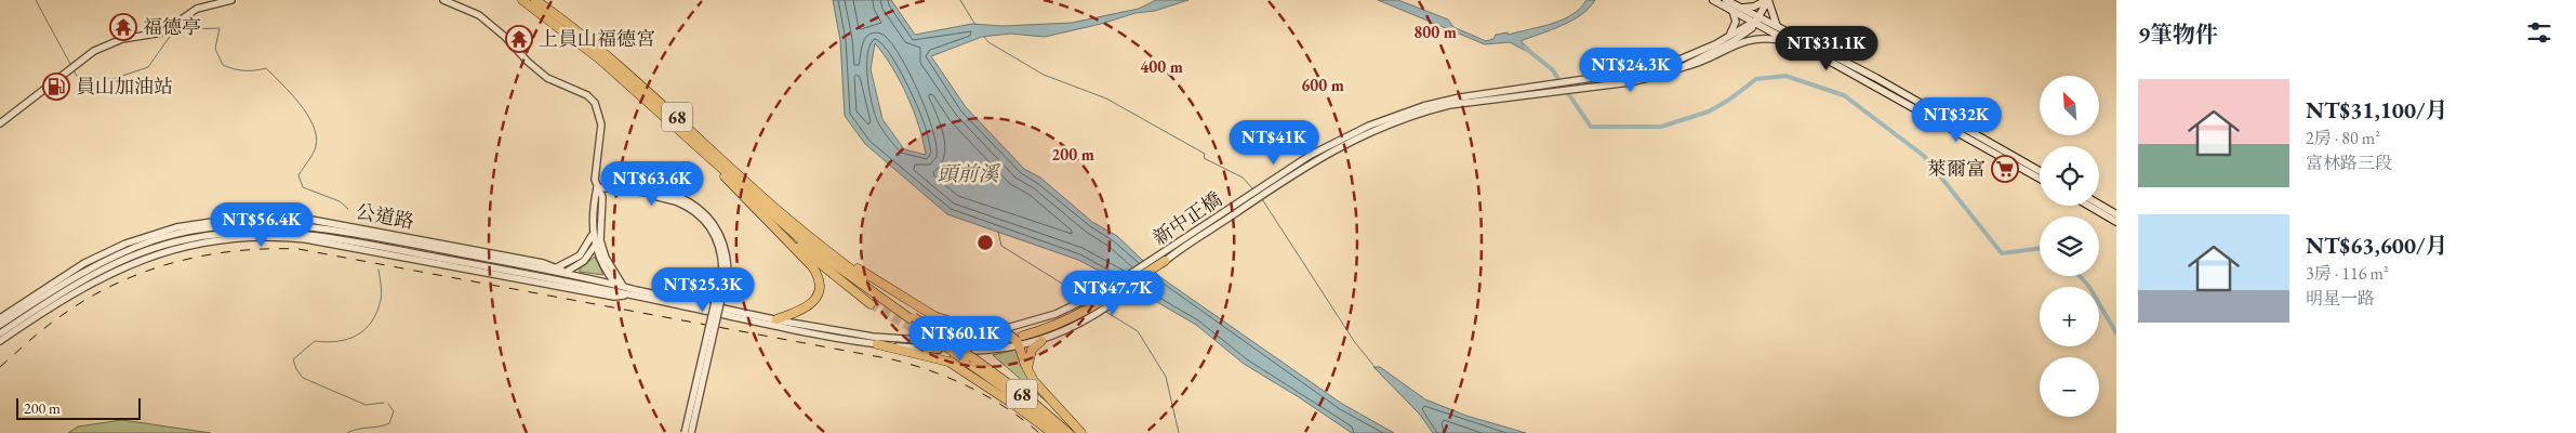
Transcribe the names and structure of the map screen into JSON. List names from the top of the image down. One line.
{"streets":{"highway":["68"],"street":["公道路","新中正橋"]},"crossings":[["公道路","新中正橋"]],"water":["頭前溪"],"places":{"temple":["福德亭","上員山福德宮"],"fuel station":["員山加油站"],"supermarket":["萊爾富"]},"scale_bar":"200 m","north":"top left","page":{"heading":"9筆物件","price":["NT$31.1K","NT$24.3K","NT$32K","NT$41K","NT$63.6K","NT$56.4K","NT$25.3K","NT$47.7K","NT$60.1K"],"list":[{"name":"NT$31,100/月","note":"2房 · 80 m² · 富林路三段"},{"name":"NT$63,600/月","note":"3房 · 116 m² · 明星一路"}],"map_buttons":["+","−"],"scale":"200 m"},"rings":["800 m","400 m","600 m","200 m"]}
